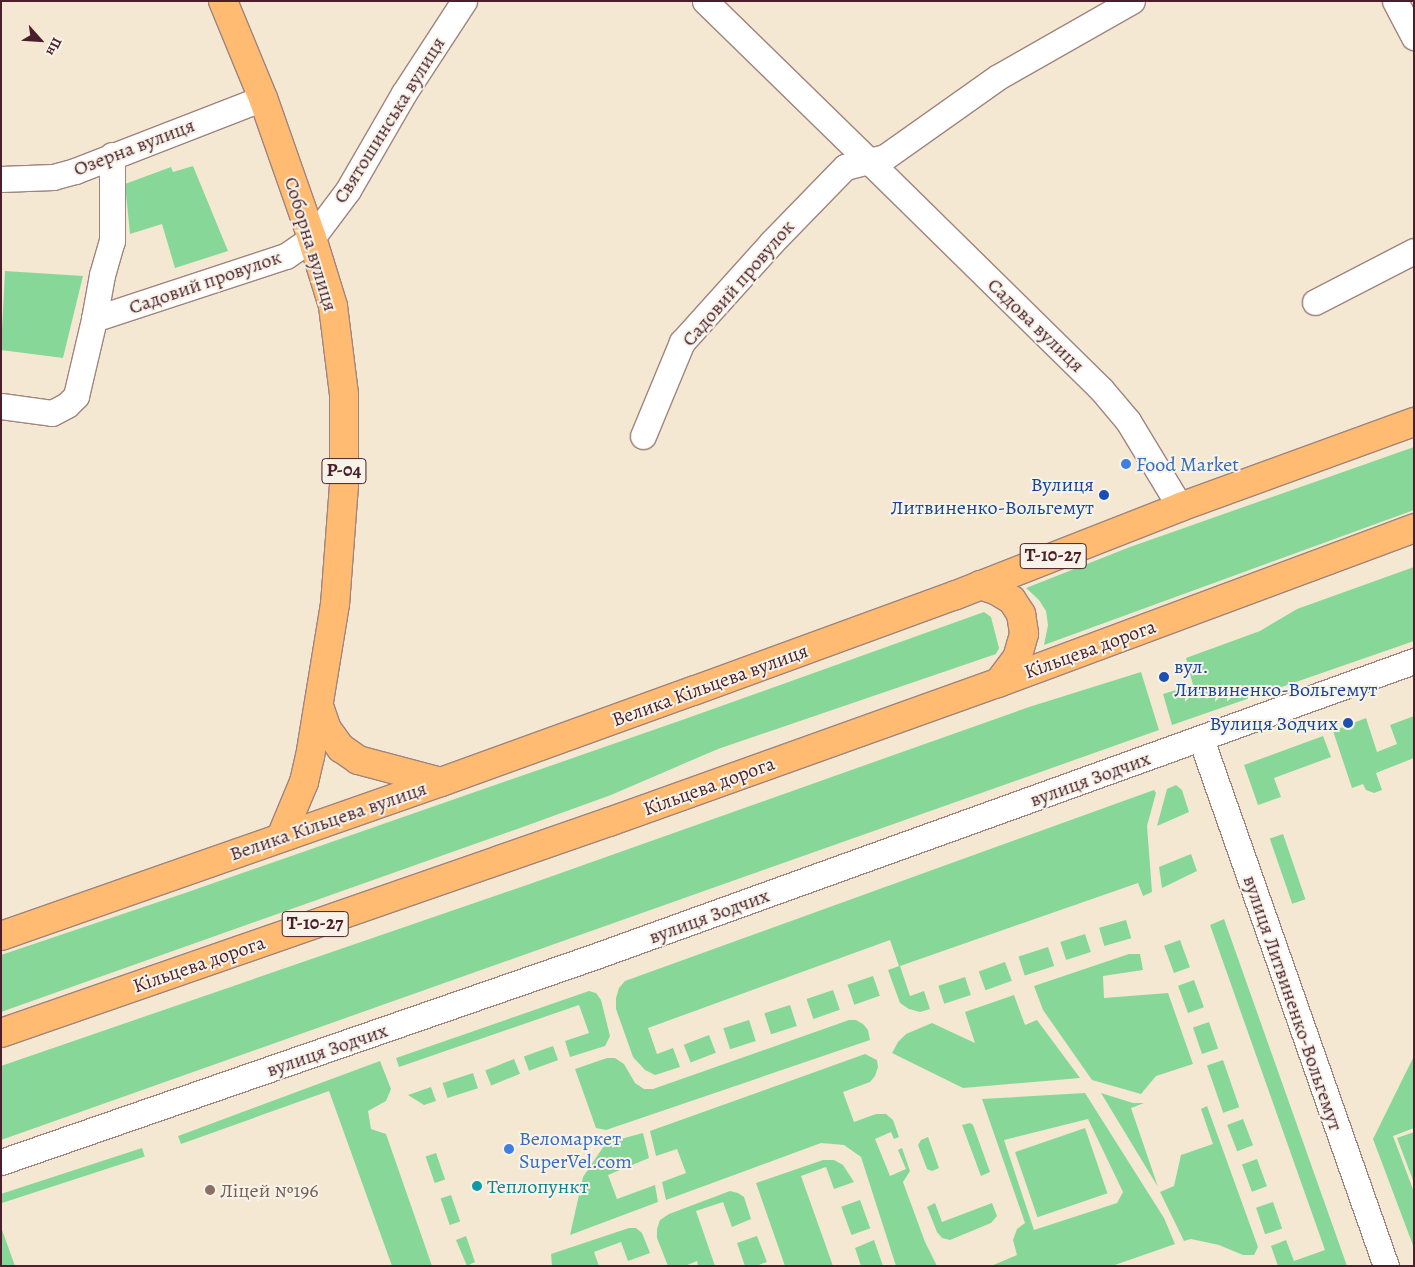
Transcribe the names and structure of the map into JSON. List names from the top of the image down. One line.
{"streets":{"main road":["Соборна вулиця","Р-04","Т-10-27","Кільцева дорога","Велика Кільцева вулиця"],"street":["Святошинська вулиця","Озерна вулиця","Садовий провулок","Садова вулиця","вулиця Зодчих","вулиця Литвиненко-Вольгемут"]},"crossings":[["Святошинська вулиця","Соборна вулиця"],["Святошинська вулиця","Садовий провулок"],["Озерна вулиця","Соборна вулиця"],["Соборна вулиця","Садовий провулок"],["Соборна вулиця","Велика Кільцева вулиця"],["Садовий провулок","Садова вулиця"],["Садова вулиця","Велика Кільцева вулиця"],["вулиця Зодчих","вулиця Литвиненко-Вольгемут"]],"places":["Food Market","Вулиця Литвиненко-Вольгемут","вул. Литвиненко-Вольгемут","Вулиця Зодчих","Веломаркет SuperVel.com","Теплопункт","Ліцей №196"],"north":"bottom right"}
